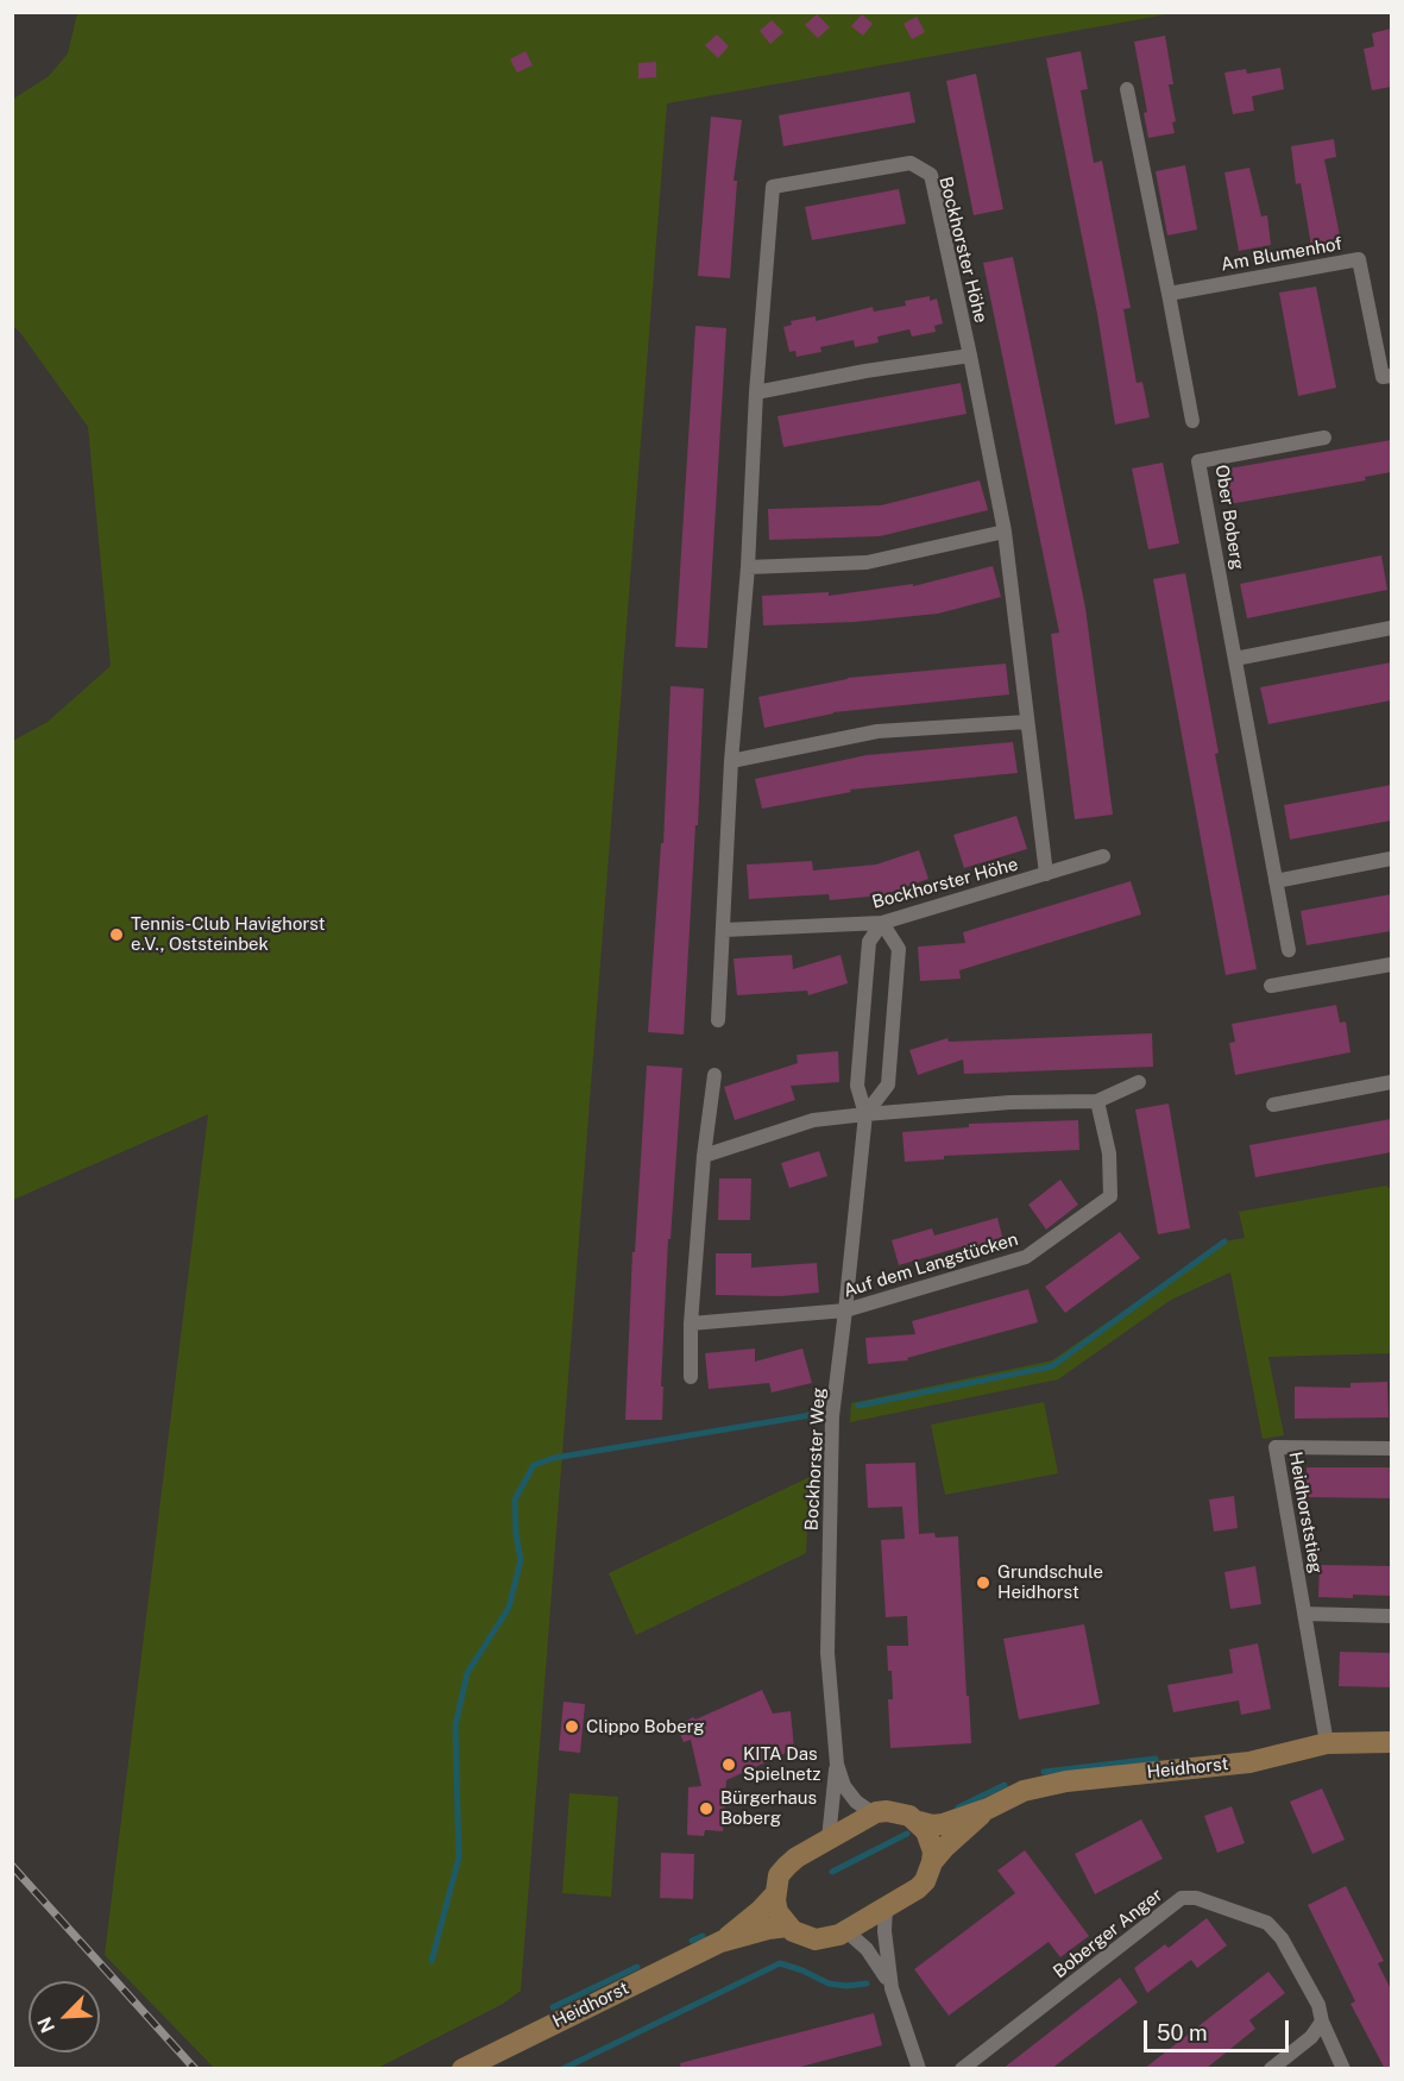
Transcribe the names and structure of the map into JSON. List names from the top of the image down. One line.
{"streets":{"street":["Bockhorster Höhe","Am Blumenhof","Ober Boberg","Auf dem Langstücken","Bockhorster Weg","Heidhorststieg","Heidhorst","Boberger Anger"]},"crossings":[["Bockhorster Höhe","Bockhorster Weg"],["Auf dem Langstücken","Bockhorster Weg"],["Bockhorster Weg","Heidhorst"],["Heidhorststieg","Heidhorst"]],"places":["Tennis-Club Havighorst e.V., Oststeinbek","Grundschule Heidhorst","Clippo Boberg","KITA Das Spielnetz","Bürgerhaus Boberg"],"scale_bar":"50 m","north":"bottom left"}
